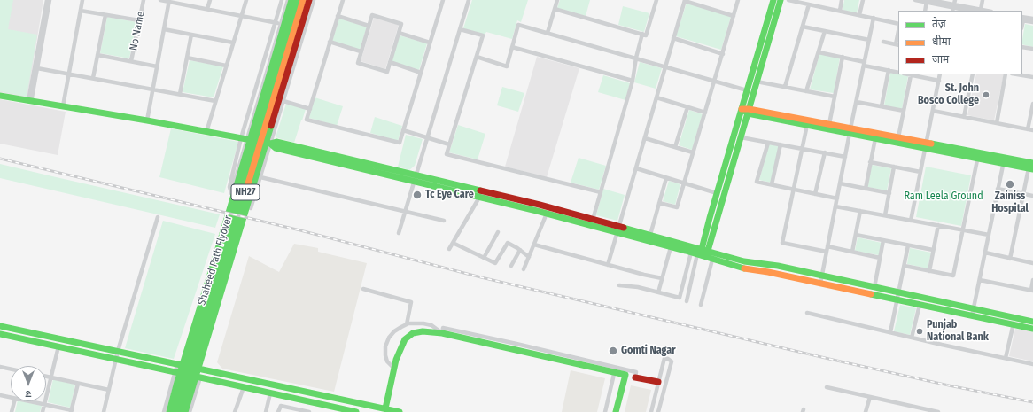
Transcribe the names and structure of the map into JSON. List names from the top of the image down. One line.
{"streets":{"main road":["NH27","Shaheed Path Flyover"],"street":["No Name"]},"crossings":[["NH27","Shaheed Path Flyover"]],"parks":["Ram Leela Ground"],"places":["St. John Bosco College","Zainiss Hospital","Tc Eye Care","Punjab National Bank","Gomti Nagar"],"legend":["तेज़","धीमा","जाम"],"north":"bottom"}
